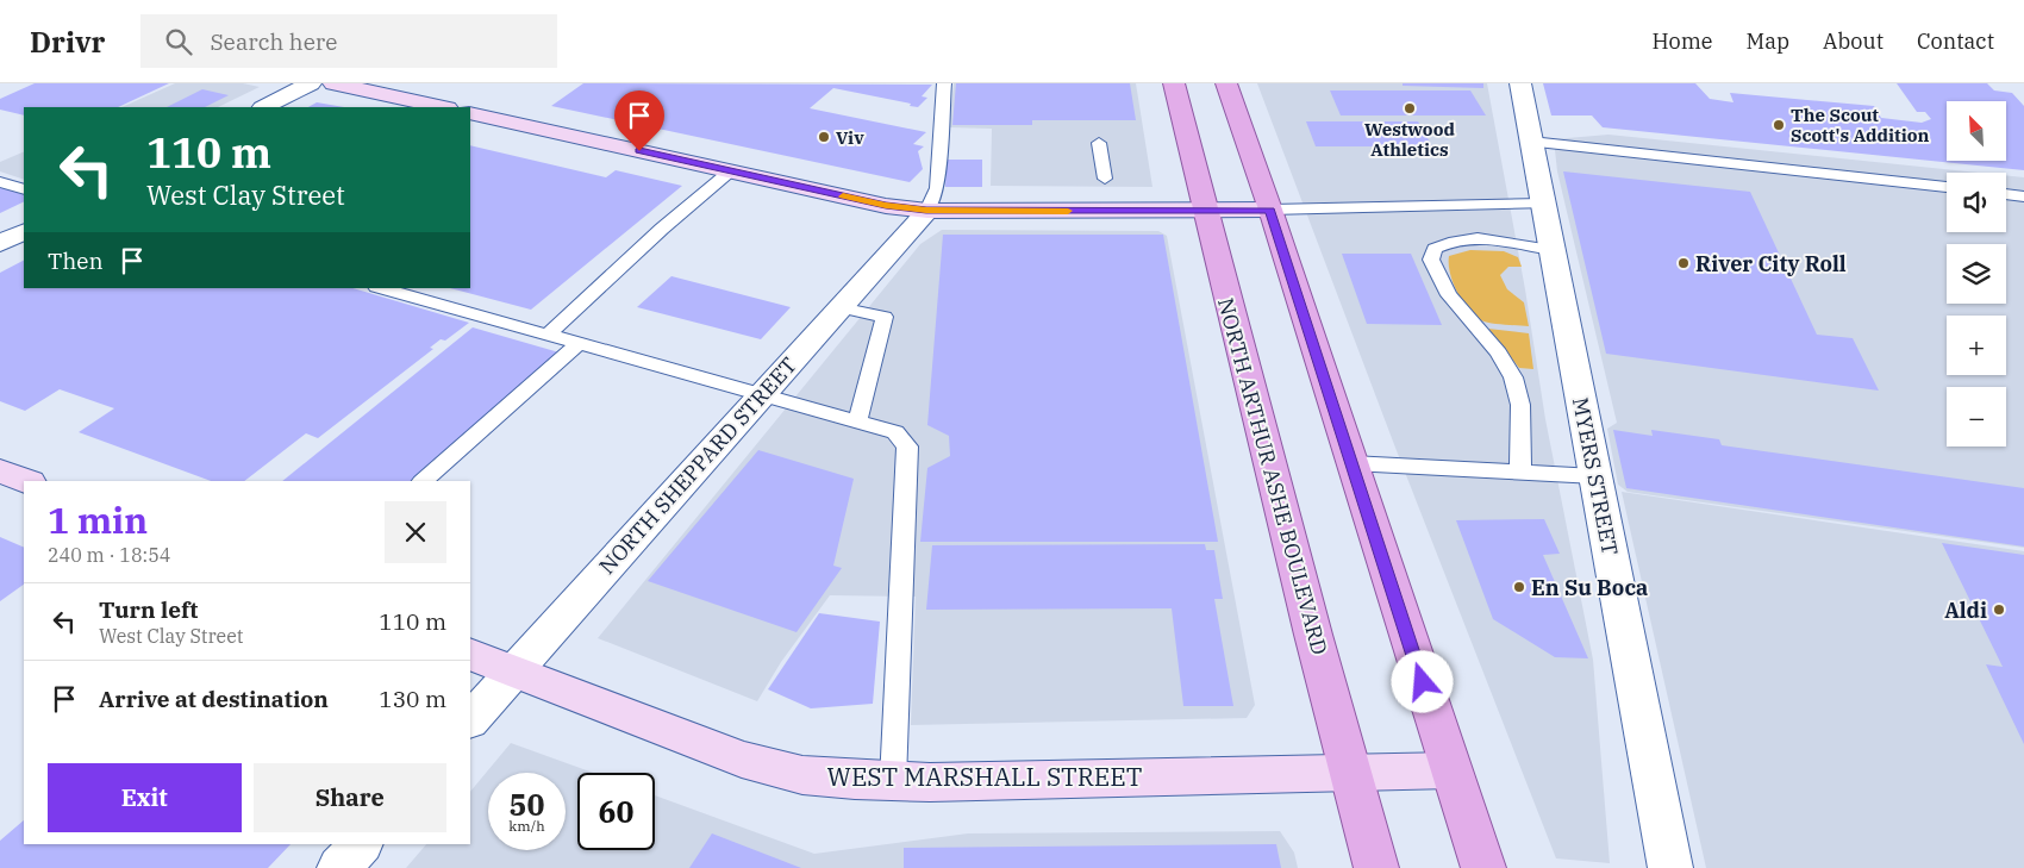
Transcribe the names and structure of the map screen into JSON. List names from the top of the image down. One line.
{"streets":{"main road":["NORTH ARTHUR ASHE BOULEVARD"],"street":["NORTH SHEPPARD STREET","MYERS STREET","WEST MARSHALL STREET"]},"crossings":[["NORTH SHEPPARD STREET","WEST MARSHALL STREET"],["NORTH ARTHUR ASHE BOULEVARD","WEST MARSHALL STREET"]],"places":["Westwood Athletics","The Scout Scott's Addition","Viv","River City Roll","En Su Boca","Aldi"],"north":"top left","page":{"header":"Drivr","search":"Search here","nav":["Home","Map","About","Contact"],"map_buttons":["+","−"],"turn":["110 m","West Clay Street"],"then":"Then","heading":["1 min","240 m · 18:54"],"list":[{"name":"Turn left","note":"West Clay Street","value":"110 m"},{"name":"Arrive at destination","value":"130 m"}],"buttons":["Exit","Share"],"speed":"50 km/h","limit":"60"}}
